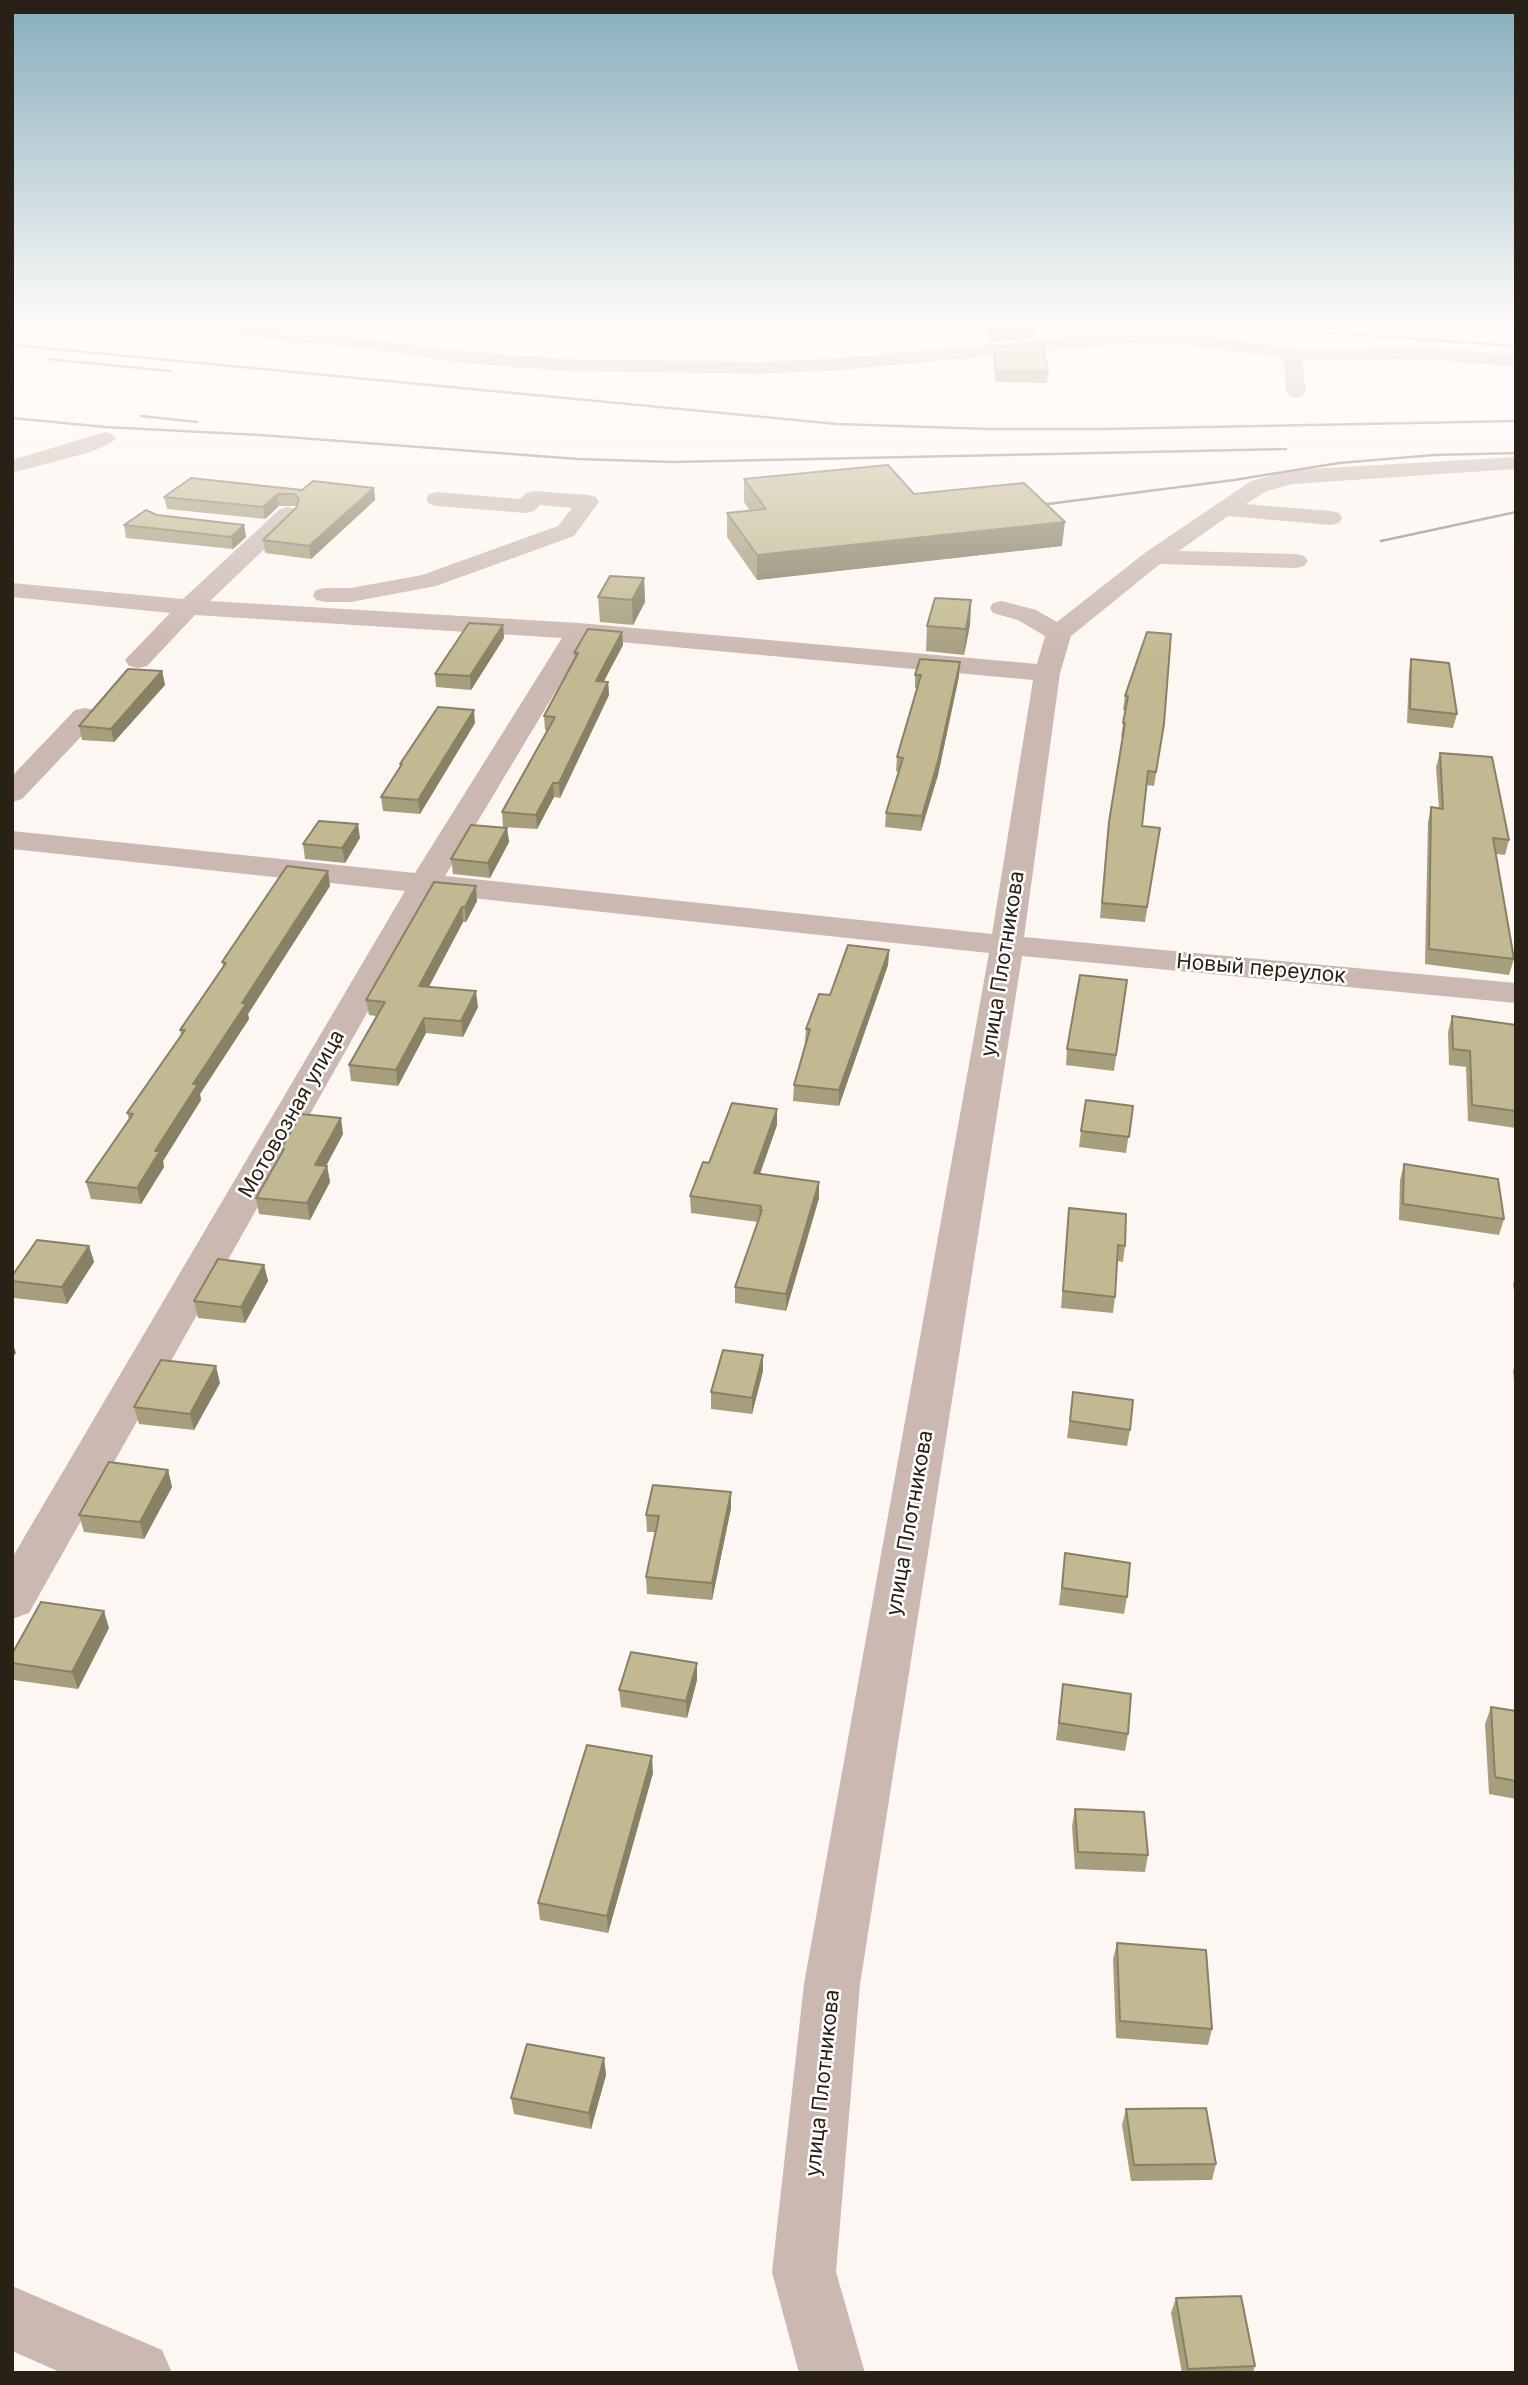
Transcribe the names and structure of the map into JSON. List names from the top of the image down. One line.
{"streets":{"street":["улица Плотникова","Новый переулок","Мотовозная улица"]},"crossings":[["улица Плотникова","Новый переулок"],["Новый переулок","Мотовозная улица"]]}
